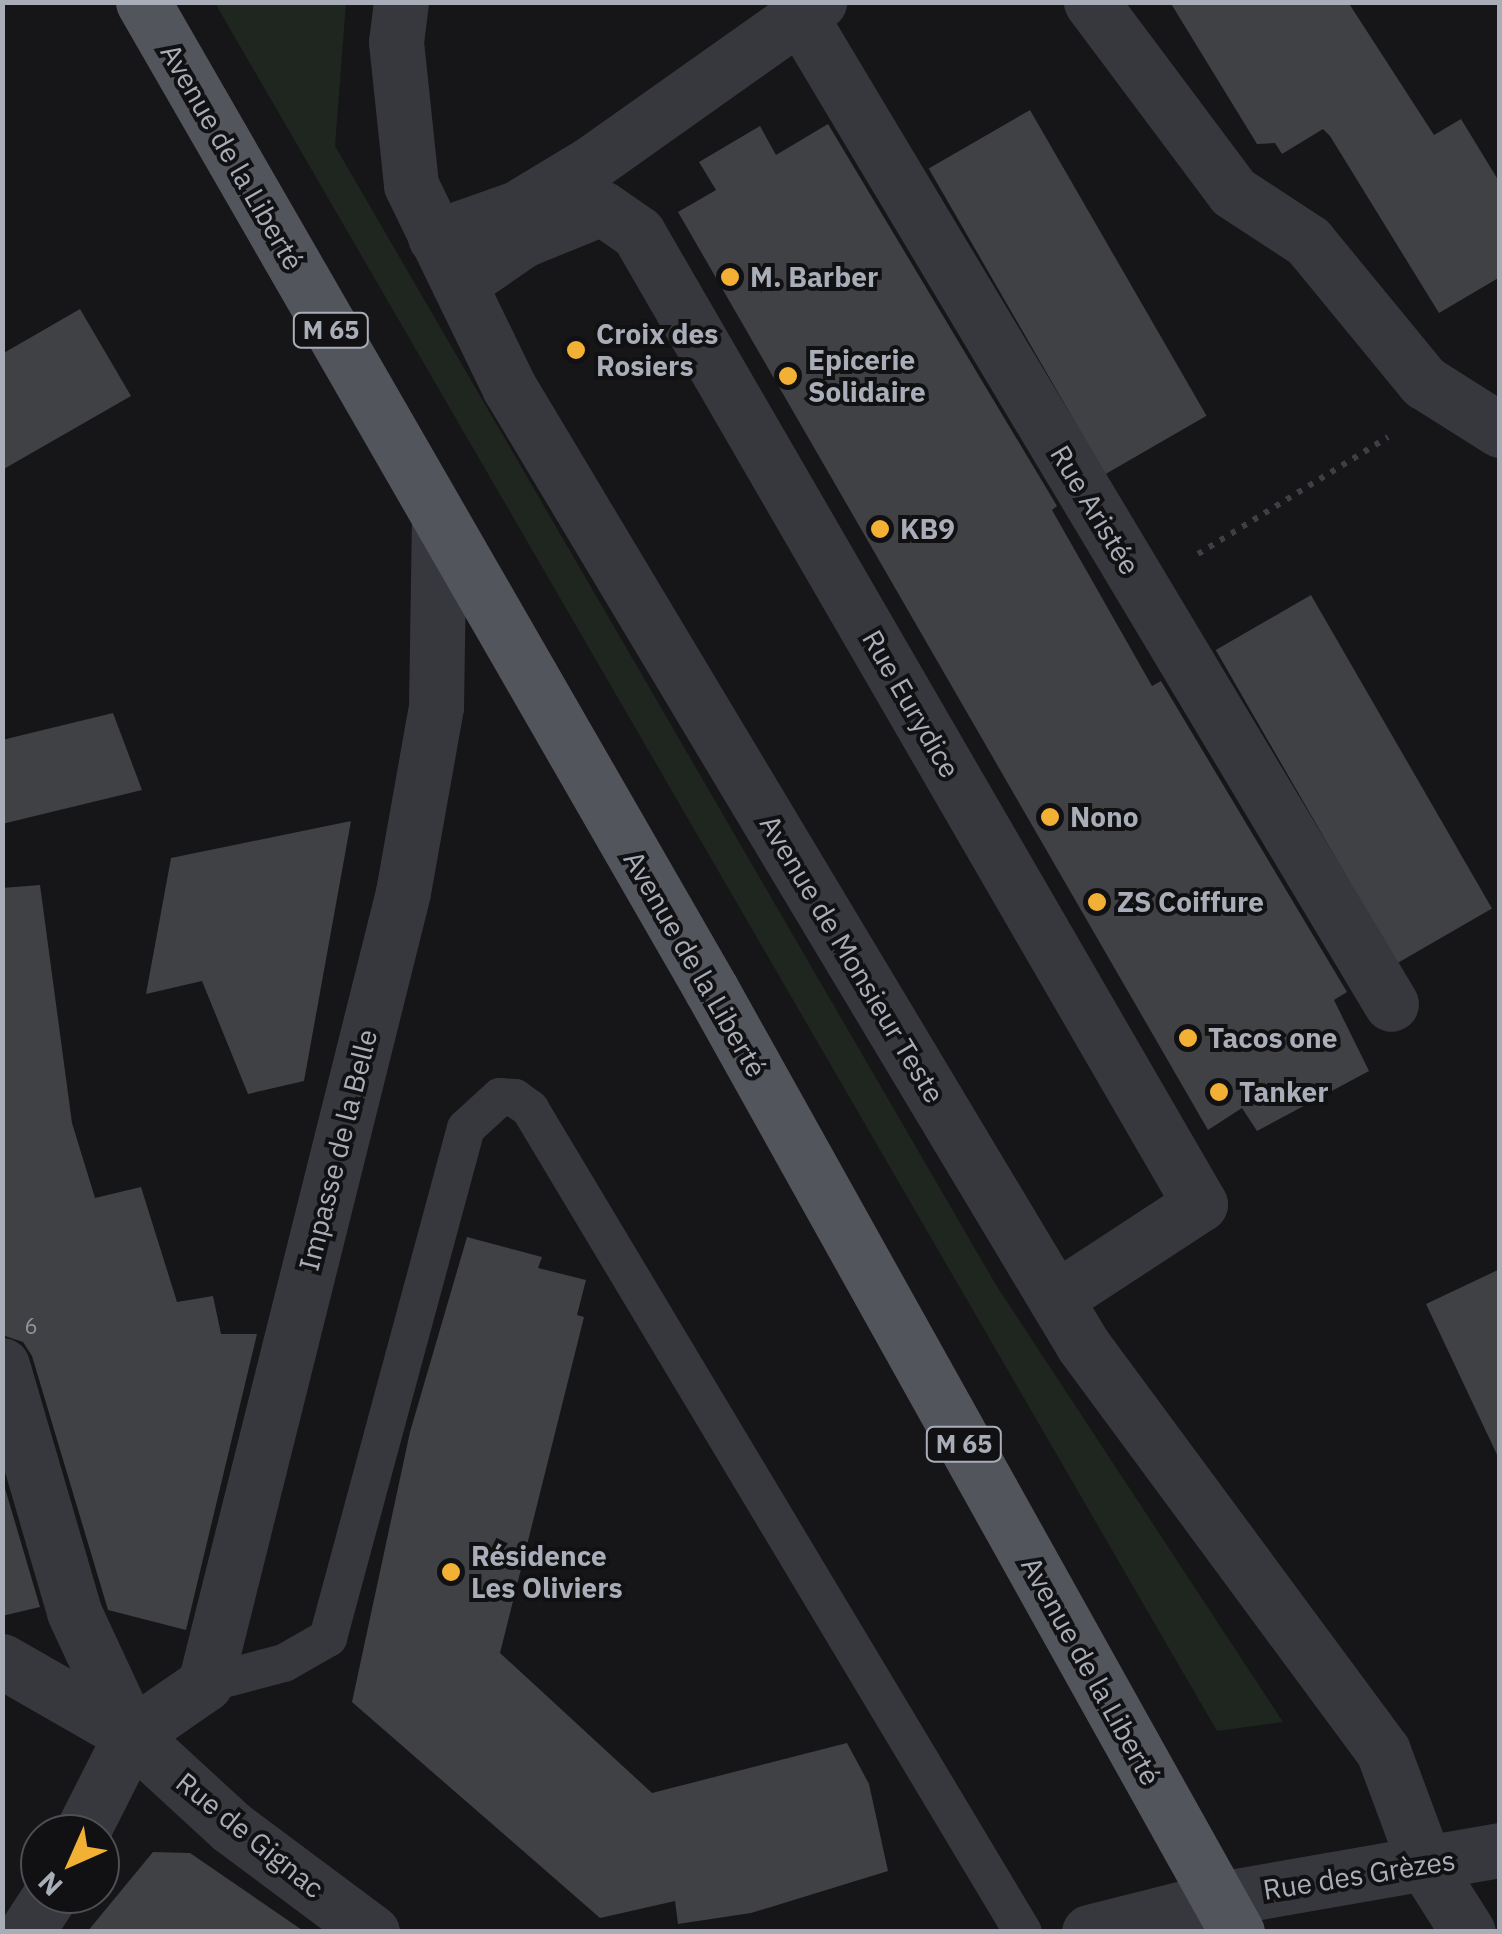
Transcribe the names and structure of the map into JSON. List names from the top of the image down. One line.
{"streets":{"main road":["Avenue de la Liberté","M 65"],"street":["Rue Aristée","Rue Eurydice","Avenue de Monsieur Teste","Impasse de la Belle","Rue de Gignac","Rue des Grèzes"]},"crossings":[["Avenue de la Liberté","Impasse de la Belle"],["Avenue de la Liberté","Rue des Grèzes"],["Rue Eurydice","Avenue de Monsieur Teste"],["Avenue de Monsieur Teste","Rue des Grèzes"]],"places":["M. Barber","Croix des Rosiers","Epicerie Solidaire","KB9","Nono","ZS Coiffure","Tacos one","Tanker","Résidence Les Oliviers"],"house_numbers":["6"],"north":"bottom left"}
